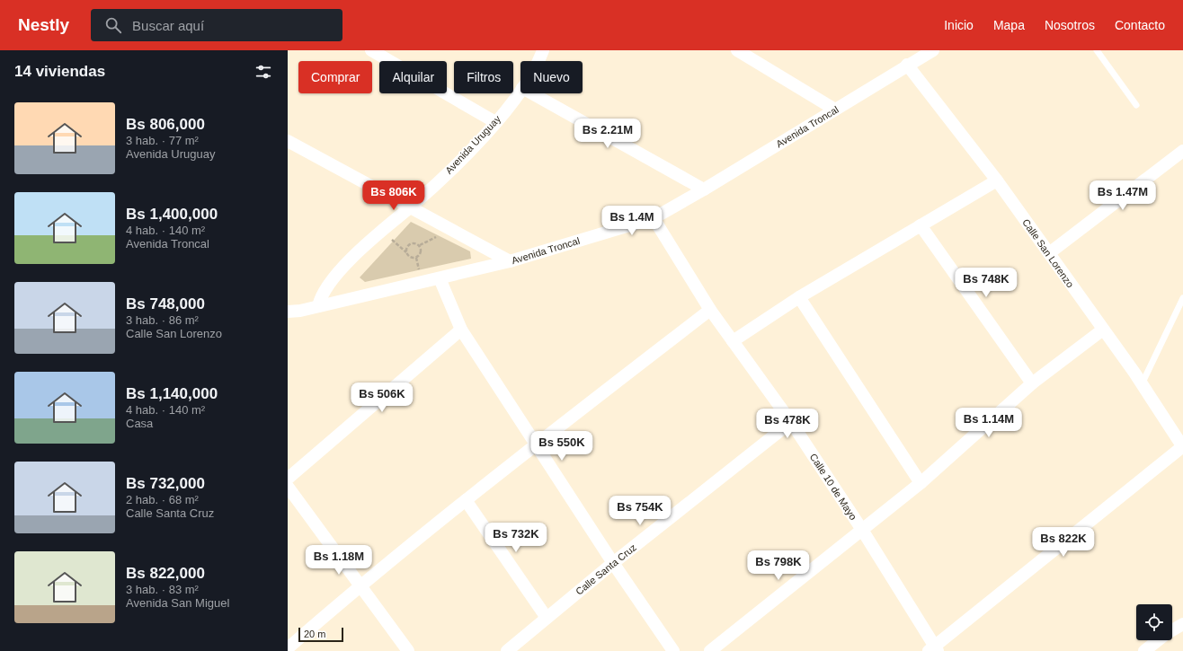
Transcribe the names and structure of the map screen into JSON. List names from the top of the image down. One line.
{"streets":{"street":["Avenida Troncal","Avenida Uruguay","Calle San Lorenzo","Calle 10 de Mayo","Calle Santa Cruz"]},"crossings":[["Avenida Troncal","Avenida Uruguay"],["Avenida Troncal","Calle San Lorenzo"],["Avenida Troncal","Calle 10 de Mayo"],["Calle 10 de Mayo","Calle Santa Cruz"]],"scale_bar":"20 m","page":{"header":"Nestly","search":"Buscar aquí","nav":["Inicio","Mapa","Nosotros","Contacto"],"heading":"14 viviendas","chip":["Comprar","Alquilar","Filtros","Nuevo"],"list":[{"name":"Bs 806,000","note":"3 hab. · 77 m² · Avenida Uruguay"},{"name":"Bs 1,400,000","note":"4 hab. · 140 m² · Avenida Troncal"},{"name":"Bs 748,000","note":"3 hab. · 86 m² · Calle San Lorenzo"},{"name":"Bs 1,140,000","note":"4 hab. · 140 m² · Casa"},{"name":"Bs 732,000","note":"2 hab. · 68 m² · Calle Santa Cruz"},{"name":"Bs 822,000","note":"3 hab. · 83 m² · Avenida San Miguel"}],"price":["Bs 2.21M","Bs 806K","Bs 1.47M","Bs 1.4M","Bs 748K","Bs 506K","Bs 1.14M","Bs 478K","Bs 550K","Bs 754K","Bs 732K","Bs 822K","Bs 1.18M","Bs 798K"],"scale":"20 m"}}
